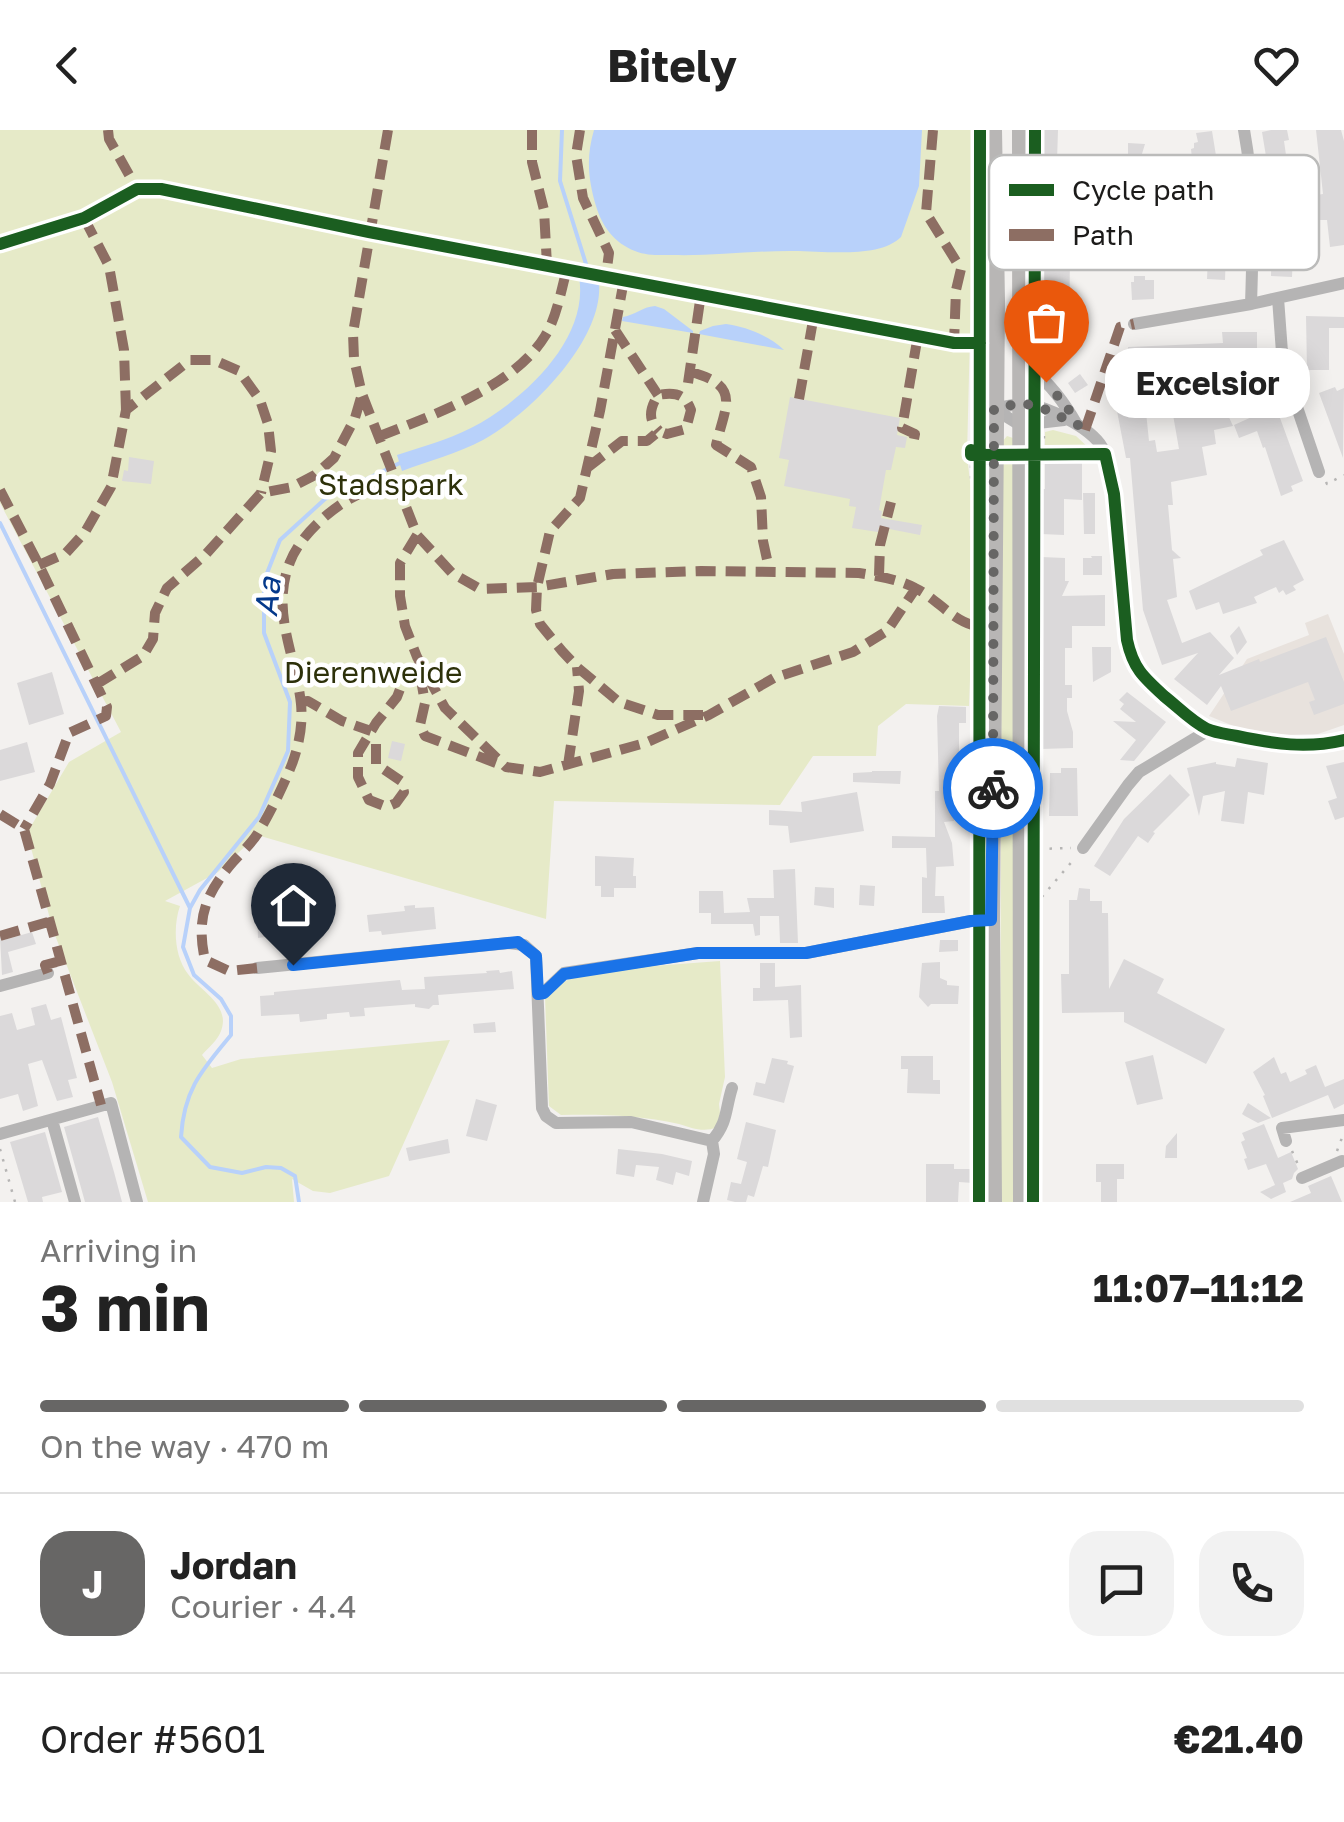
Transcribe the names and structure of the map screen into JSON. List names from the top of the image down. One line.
{"water":["Aa"],"parks":["Stadspark","Dierenweide"],"places":["Excelsior"],"legend":["Cycle path","Path"],"page":{"header":"Bitely","bubble":"Excelsior","heading":["3 min","Arriving in","11:07–11:12"],"panel":["Jordan","Courier · 4.4","Order #5601","€21.40"],"bar":"On the way · 470 m","round":"J"}}
